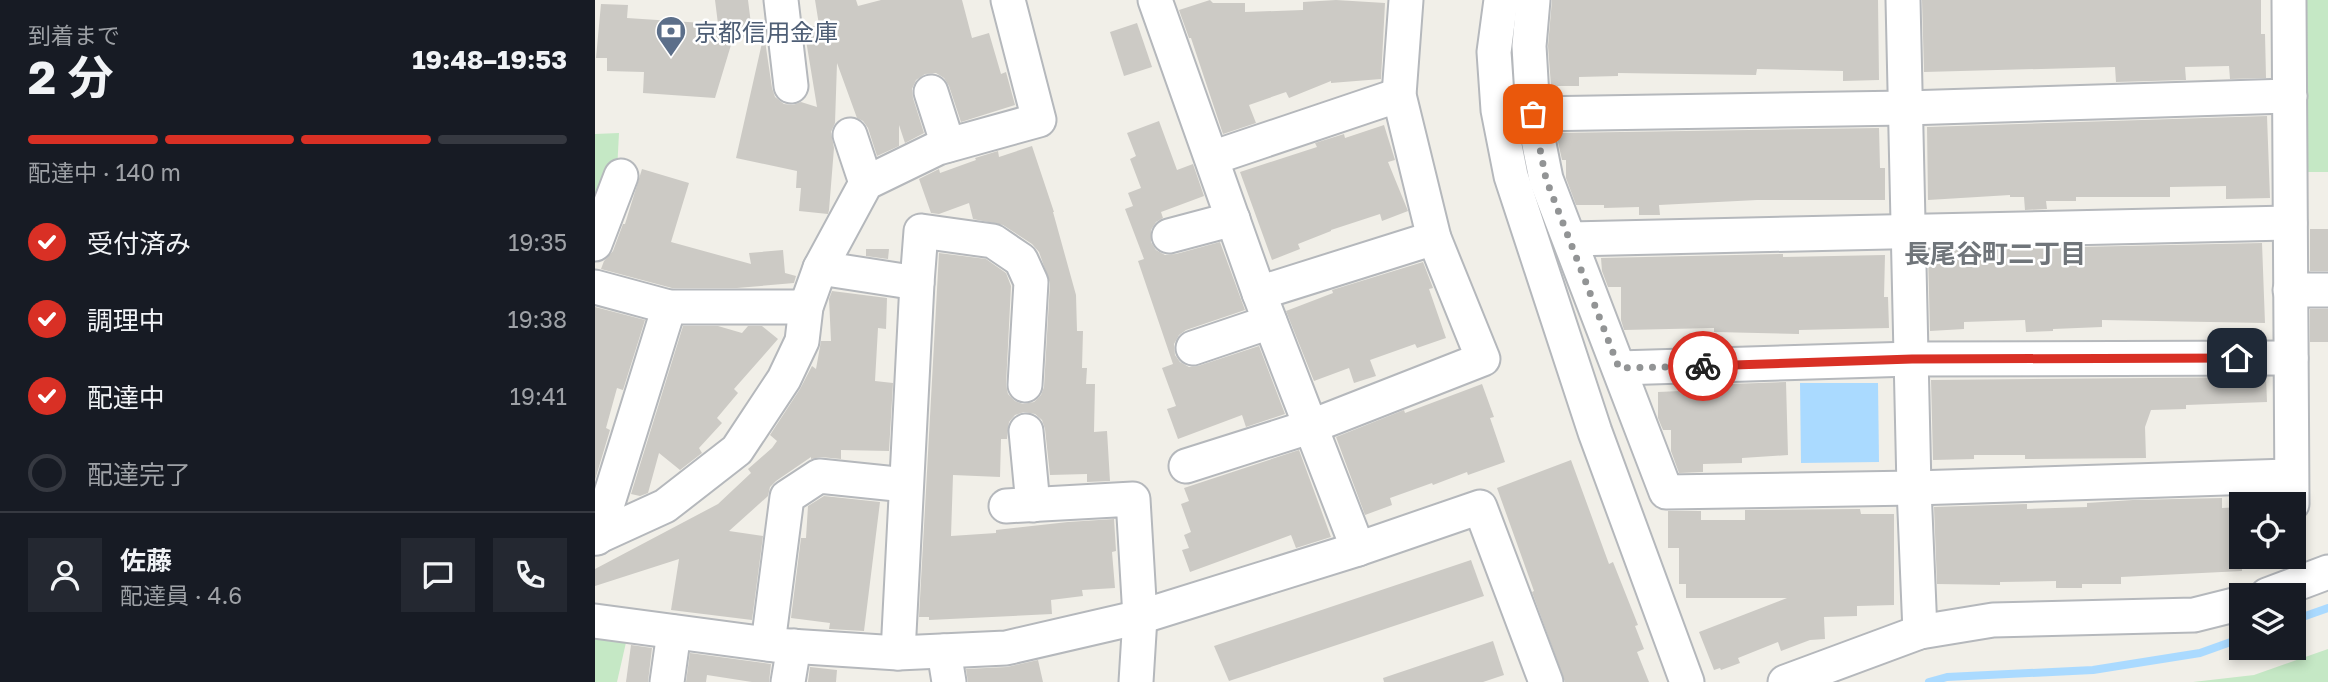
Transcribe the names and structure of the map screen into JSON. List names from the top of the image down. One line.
{"districts":["長尾谷町二丁目"],"places":{"bank":["京都信用金庫"]},"page":{"heading":["2 分","到着まで","19:48–19:53"],"panel":["佐藤","配達員 · 4.6"],"bar":"配達中 · 140 m","list":[["受付済み","19:35"],["調理中","19:38"],["配達中","19:41"],"配達完了"]}}
